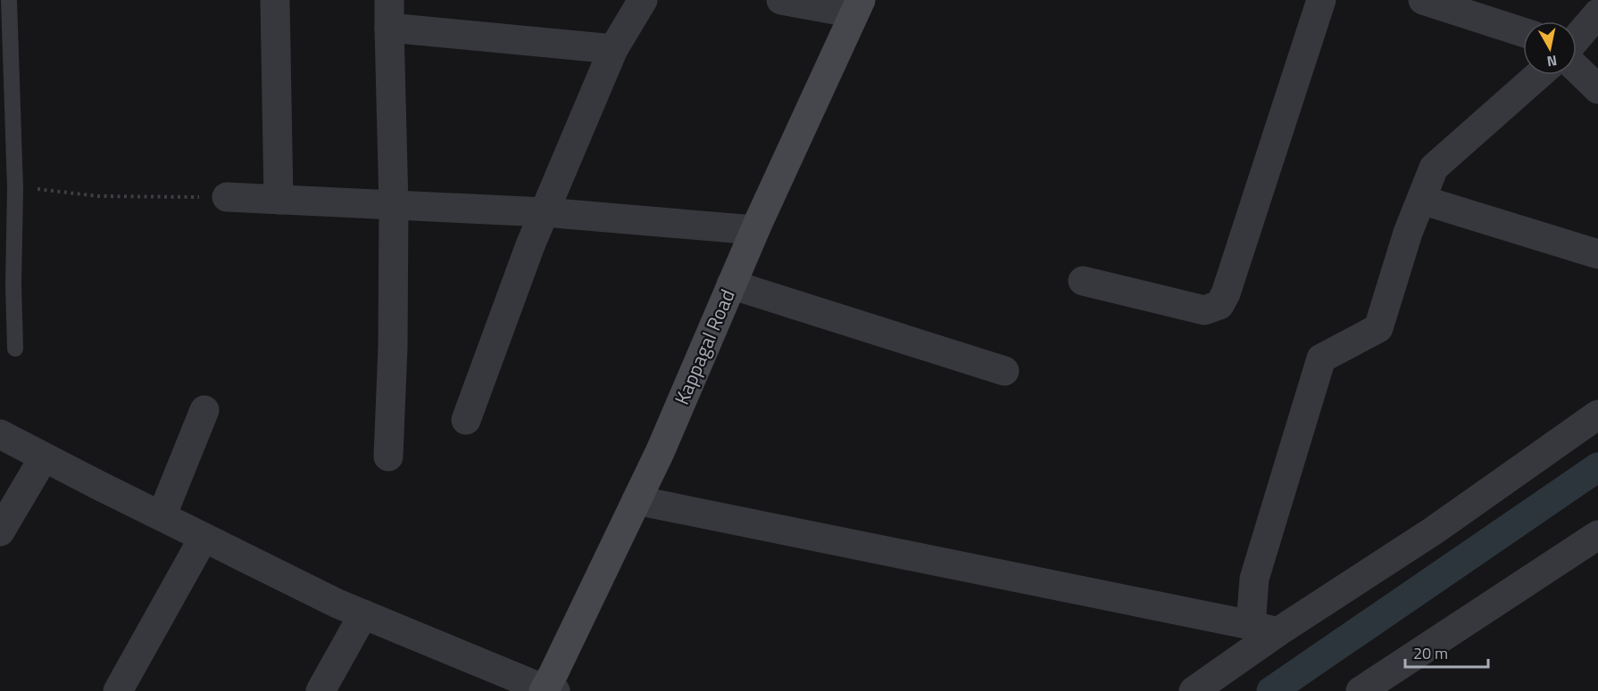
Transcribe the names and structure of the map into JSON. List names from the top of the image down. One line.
{"streets":{"main road":["Kappagal Road"]},"scale_bar":"20 m","north":"bottom"}
